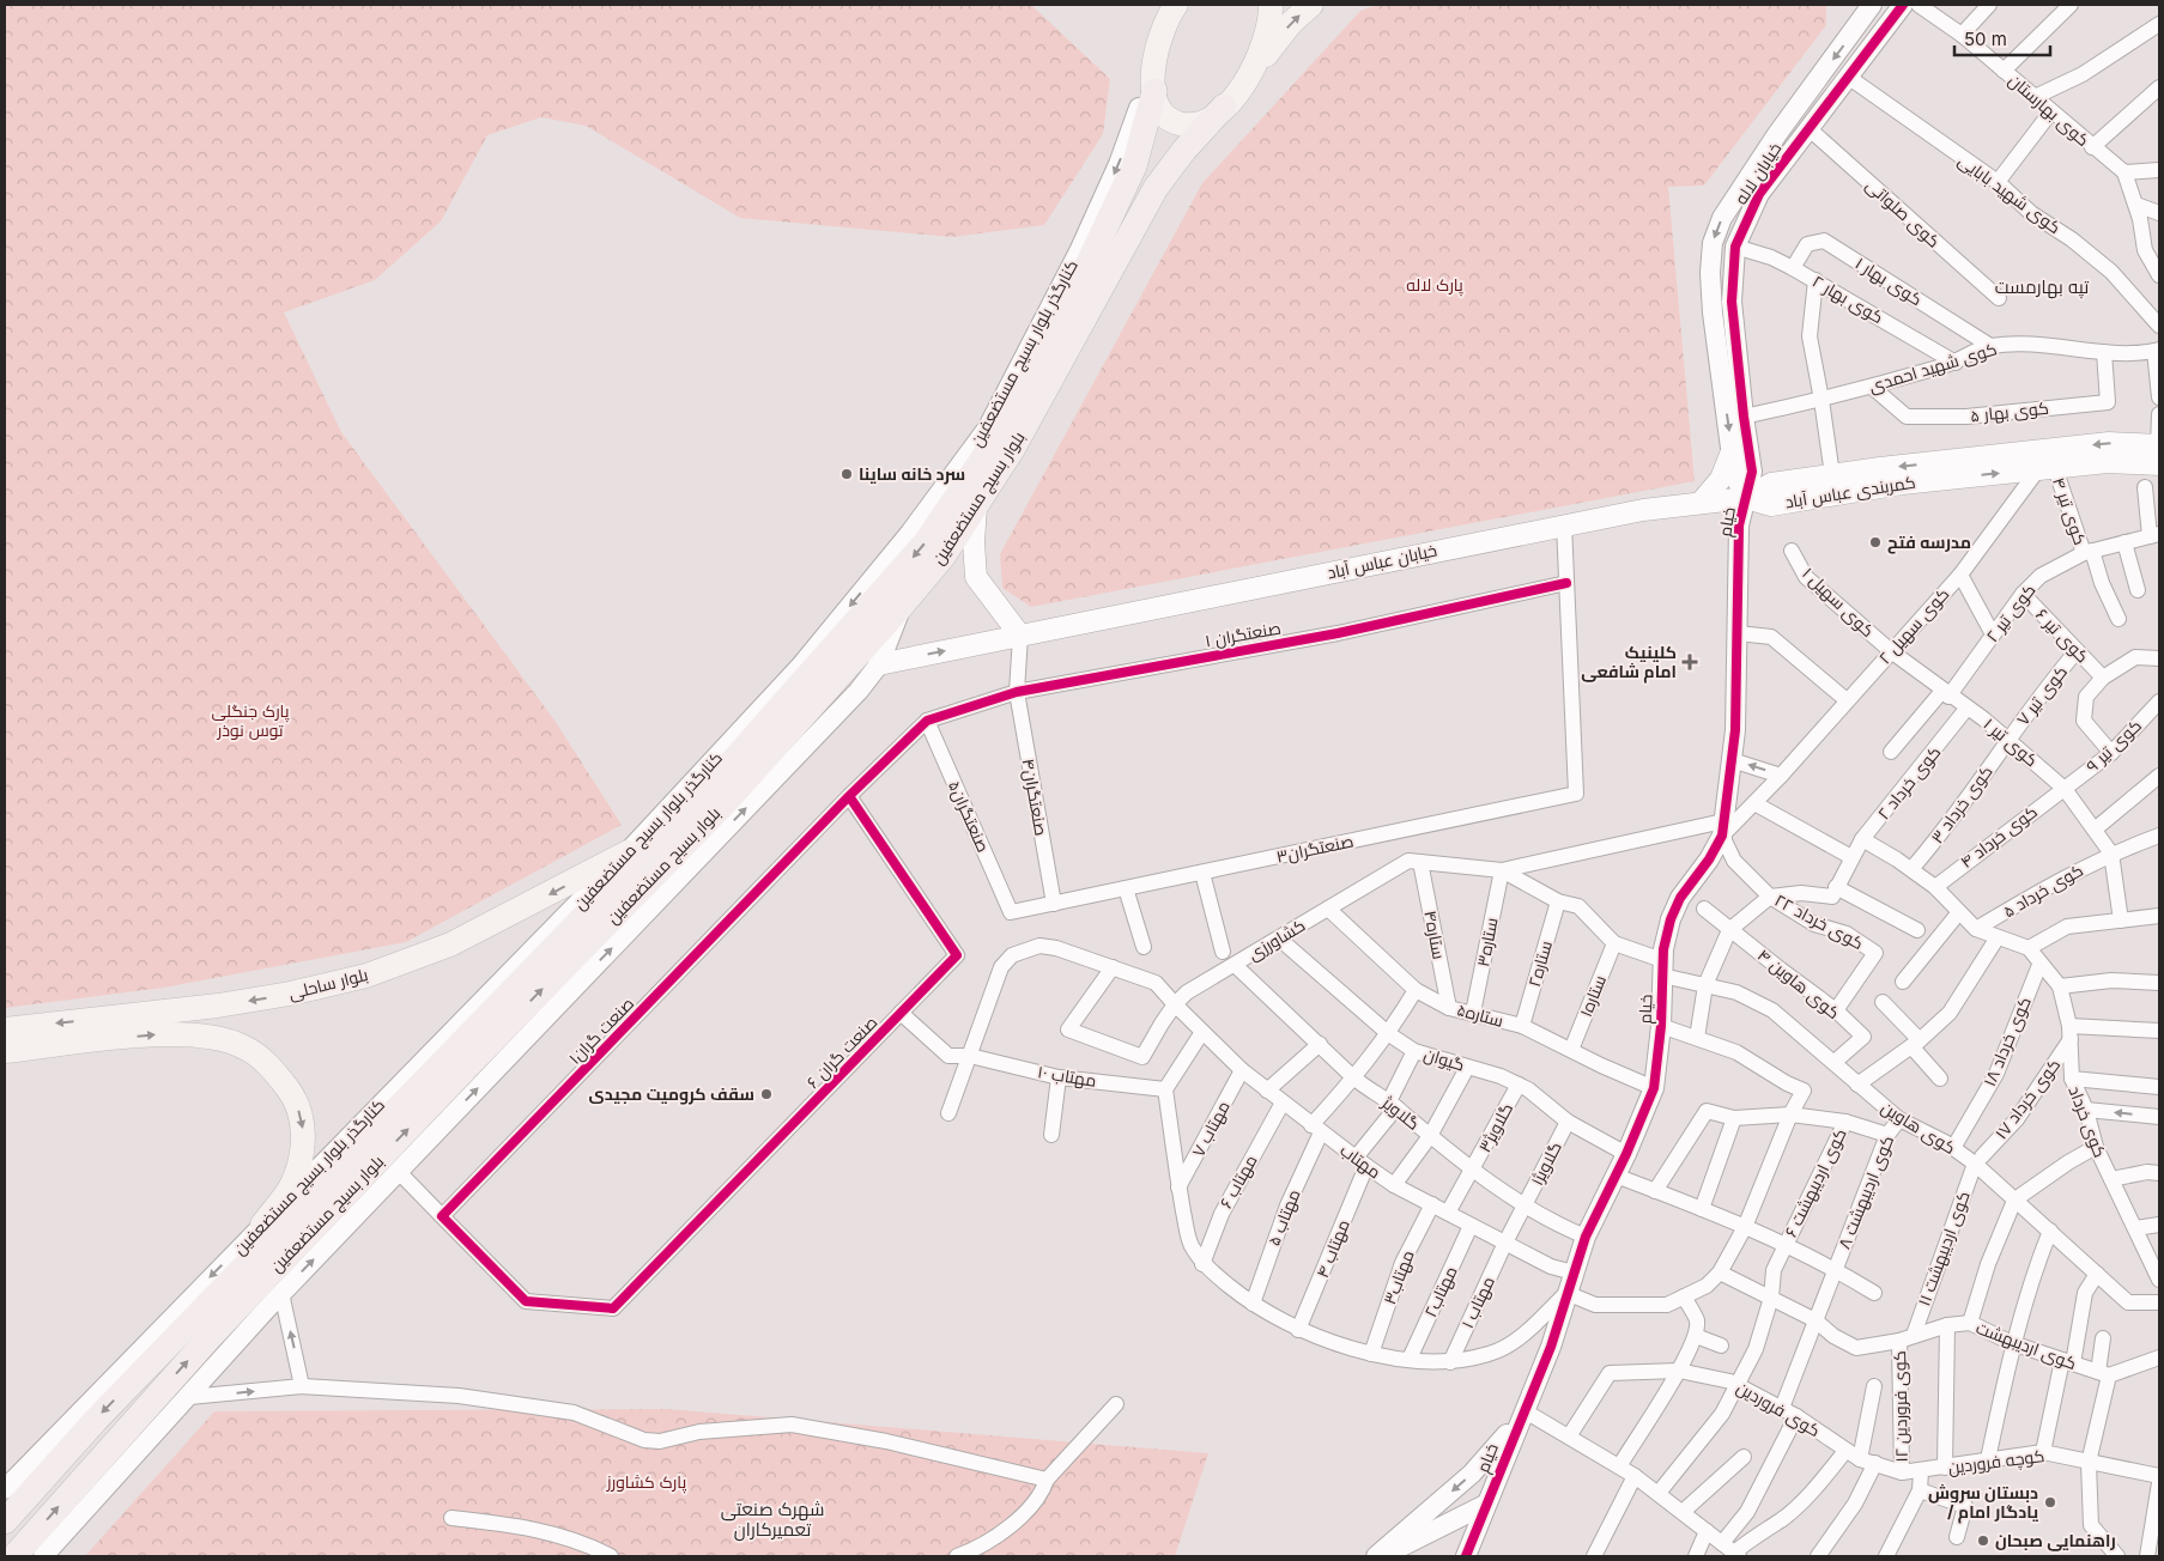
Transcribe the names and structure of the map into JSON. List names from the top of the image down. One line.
{"streets":{"highway":["بلوار بسیج مستضعفین"],"main road":["کمربندی عباس آباد","خیابان عباس آباد","بلوار ساحلی"],"street":["کوی بهارستان","خیابان لاله","کوی شهید بابایی","کوی صلواتی","کوی بهار ۱","کوی بهار ۲","کنارگذر بلوار بسیج مستضعفین","کوی شهید احمدی","کوی بهار ۵","کوی تیر ۴","خیام","کوی سهیل ۱","کوی تیر ۲","کوی سهیل ۲","۱ صنعتگران","کوی تیر ۶","کوی تیر ۷","کوی تیر ۱","کوی تیر ۹","کوی خرداد ۲","صنعتگران۴","کوی خرداد ۳","صنعتگران۵","کوی خرداد ۴","صنعتگران۳","کوی خرداد ۵","کوی خرداد ۲۲","ستاره۴","کشاورزی","ستاره۳","ستاره۲","کوی هاوین ۴","ستاره۱","ستاره۵","صنعت گران۱","کوی خرداد ۱۸","صنعت گران ۶","گیوان","مهتاب ۱۰","کوی خرداد ۱۷","گلاویژ","کوی خرداد","گلاویژ۳","کوی هاوین","مهتاب ۷","مهتاب","گلاویژ۱","مهتاب ۶","کوی اردیبهشت ۶","کوی اردیبهشت ۸","مهتاب ۵","مهتاب ۴","کوی اردیبهشت ۱۱","مهتاب۳","مهتاب۲","مهتاب ۱","کوی اردیبهشت","کوی فروردین ۱۲","کوی فروردین","کوچه فروردین"]},"crossings":[["خیابان لاله","کوی شهید بابایی"],["خیابان لاله","کوی صلواتی"],["خیابان لاله","کوی بهار ۲"],["خیابان لاله","کوی شهید احمدی"],["خیابان لاله","کمربندی عباس آباد"],["خیابان لاله","خیام"],["خیابان لاله","خیابان عباس آباد"],["کوی بهار ۱","کوی بهار ۲"],["کوی بهار ۱","کوی شهید احمدی"],["کوی بهار ۲","کوی شهید احمدی"],["کنارگذر بلوار بسیج مستضعفین","بلوار بسیج مستضعفین"],["کنارگذر بلوار بسیج مستضعفین","بلوار ساحلی"],["کوی شهید احمدی","کوی بهار ۵"],["کمربندی عباس آباد","کوی تیر ۴"],["کمربندی عباس آباد","خیام"],["کمربندی عباس آباد","خیابان عباس آباد"],["کمربندی عباس آباد","کوی سهیل ۲"],["کوی تیر ۴","کوی تیر ۲"],["کوی تیر ۴","کوی سهیل ۲"],["خیام","خیابان عباس آباد"],["خیام","کوی سهیل ۲"],["خیام","کوی خرداد ۲۲"],["خیام","کشاورزی"],["خیام","ستاره۵"],["خیام","گیوان"],["خیام","گلاویژ"],["خیام","کوی هاوین"],["خیام","مهتاب"],["خیابان عباس آباد","صنعتگران۴"],["کوی سهیل ۱","کوی سهیل ۲"],["کوی سهیل ۱","کوی تیر ۱"],["کوی تیر ۲","کوی تیر ۶"],["کوی تیر ۲","کوی تیر ۱"],["کوی سهیل ۲","کوی تیر ۱"],["کوی سهیل ۲","کوی خرداد ۲۲"],["کوی سهیل ۲","کشاورزی"],["۱ صنعتگران","صنعتگران۴"],["۱ صنعتگران","صنعتگران۵"],["۱ صنعتگران","صنعتگران۳"],["۱ صنعتگران","صنعت گران۱"],["کوی تیر ۶","کوی تیر ۷"],["کوی تیر ۷","کوی تیر ۱"],["کوی تیر ۷","کوی خرداد ۳"],["کوی تیر ۱","کوی تیر ۹"],["کوی تیر ۱","کوی خرداد ۲"],["کوی تیر ۱","کوی خرداد ۳"],["کوی تیر ۱","کوی خرداد ۴"],["کوی تیر ۱","کوی خرداد ۵"],["کوی تیر ۹","کوی خرداد ۴"],["صنعتگران۴","صنعتگران۳"],["صنعتگران۵","صنعتگران۳"],["صنعتگران۵","صنعت گران۱"],["کوی خرداد ۲۲","کشاورزی"],["کوی خرداد ۲۲","کوی هاوین ۴"],["ستاره۴","کشاورزی"],["ستاره۴","ستاره۵"],["کشاورزی","ستاره۳"],["کشاورزی","ستاره۵"],["کشاورزی","گیوان"],["کشاورزی","گلاویژ"],["کشاورزی","مهتاب"],["ستاره۳","ستاره۵"],["ستاره۲","ستاره۵"],["کوی هاوین ۴","کوی هاوین"],["ستاره۱","ستاره۵"],["ستاره۱","کوی هاوین"],["ستاره۵","مهتاب ۵"],["صنعت گران۱","صنعت گران ۶"],["کوی خرداد ۱۸","کوی خرداد"],["کوی خرداد ۱۸","کوی هاوین"],["صنعت گران ۶","مهتاب ۱۰"],["گیوان","گلاویژ۳"],["گیوان","گلاویژ۱"],["گیوان","مهتاب ۵"],["گیوان","مهتاب ۴"],["کوی خرداد ۱۷","کوی خرداد"],["کوی خرداد ۱۷","کوی هاوین"],["کوی خرداد ۱۷","کوی اردیبهشت ۱۱"],["گلاویژ","گلاویژ۳"],["گلاویژ","گلاویژ۱"],["گلاویژ","مهتاب ۵"],["گلاویژ","مهتاب ۴"],["گلاویژ۳","مهتاب"],["کوی هاوین","کوی اردیبهشت ۸"],["کوی هاوین","کوی اردیبهشت ۱۱"],["مهتاب ۷","مهتاب"],["مهتاب","گلاویژ۱"],["مهتاب","مهتاب ۶"],["مهتاب","مهتاب ۵"],["مهتاب","مهتاب ۴"],["مهتاب","مهتاب۳"],["مهتاب","مهتاب۲"],["مهتاب","مهتاب ۱"],["گلاویژ۱","مهتاب ۱"],["کوی اردیبهشت ۶","کوی فروردین"],["کوی اردیبهشت ۸","کوی اردیبهشت"],["کوی اردیبهشت ۸","کوی فروردین"],["کوی اردیبهشت ۱۱","کوی اردیبهشت"],["کوی اردیبهشت","کوی فروردین ۱۲"],["کوی فروردین ۱۲","کوی فروردین"],["کوی فروردین ۱۲","کوچه فروردین"],["کوی فروردین","کوچه فروردین"]],"districts":["تپه بهارمست","شهرک صنعتی تعمیرکاران"],"parks":["پارک لاله","پارک جنگلی توس نوذر","پارک کشاورز"],"places":{"other":["سرد خانه ساینا","مدرسه فتح","سقف کرومیت مجیدی","دبستان سروش / یادگار امام","راهنمایی صبحان"],"health":["کلینیک امام شافعی"]},"scale_bar":"50 m"}
